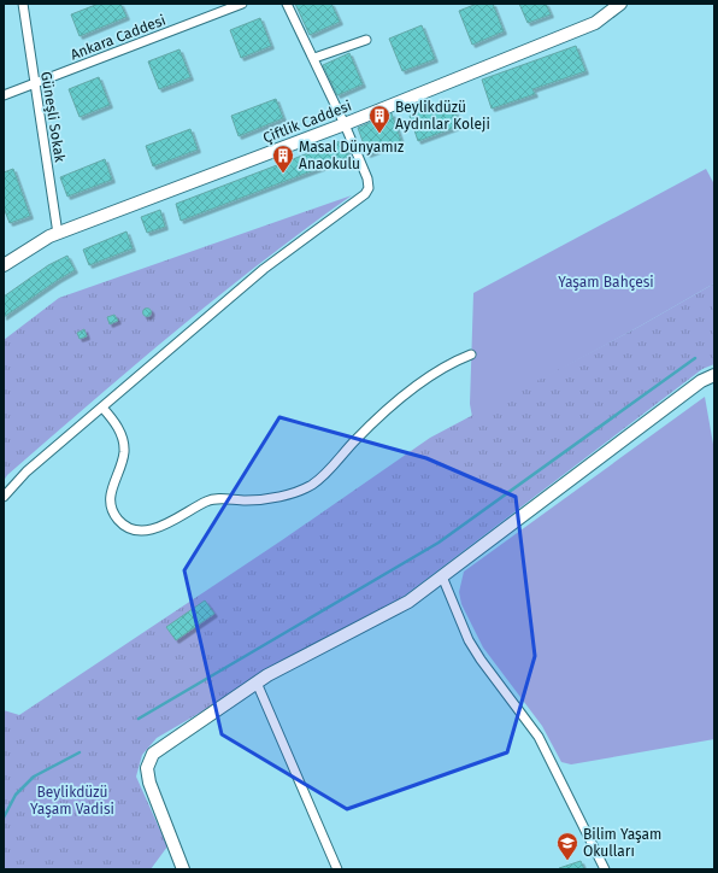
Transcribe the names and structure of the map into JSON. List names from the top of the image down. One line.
{"streets":{"street":["Ankara Caddesi","Güneşli Sokak","Çiftlik Caddesi"]},"crossings":[["Ankara Caddesi","Güneşli Sokak"],["Güneşli Sokak","Çiftlik Caddesi"]],"parks":["Yaşam Bahçesi","Beylikdüzü Yaşam Vadisi"],"places":{"building":["Beylikdüzü Aydınlar Koleji","Masal Dünyamız Anaokulu"],"school or university":["Bilim Yaşam Okulları"]}}
